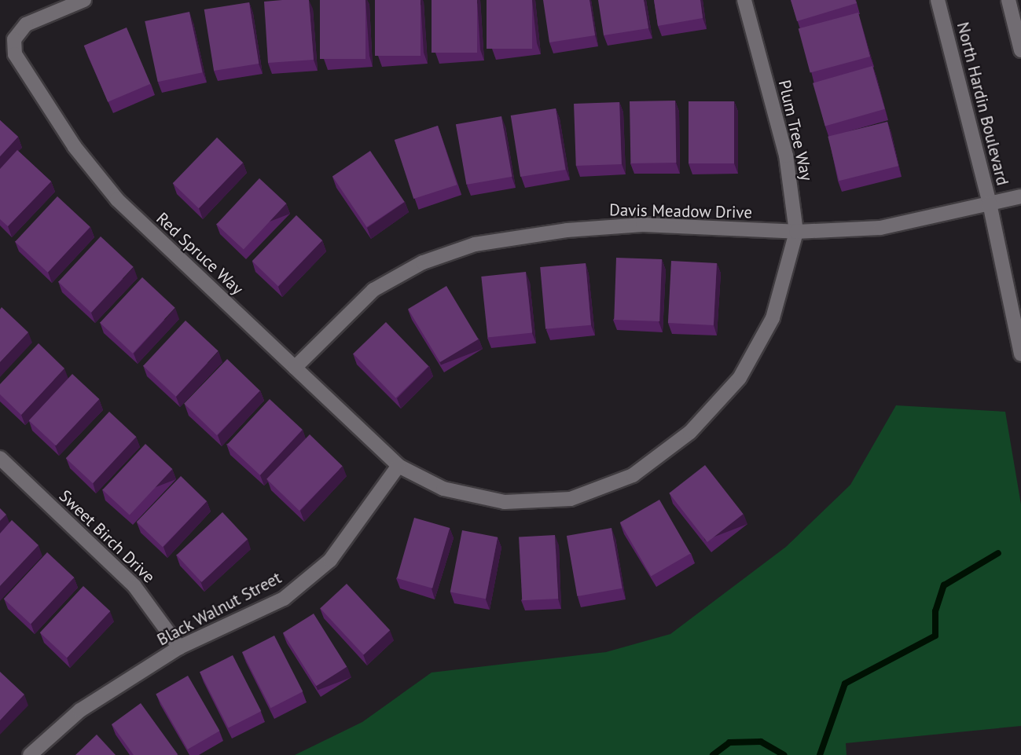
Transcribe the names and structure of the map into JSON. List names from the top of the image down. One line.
{"streets":{"street":["North Hardin Boulevard","Plum Tree Way","Davis Meadow Drive","Red Spruce Way","Sweet Birch Drive","Black Walnut Street"]},"crossings":[["North Hardin Boulevard","Davis Meadow Drive"],["Plum Tree Way","Davis Meadow Drive"],["Plum Tree Way","Red Spruce Way"],["Plum Tree Way","Black Walnut Street"],["Davis Meadow Drive","Red Spruce Way"],["Red Spruce Way","Black Walnut Street"],["Sweet Birch Drive","Black Walnut Street"]]}
